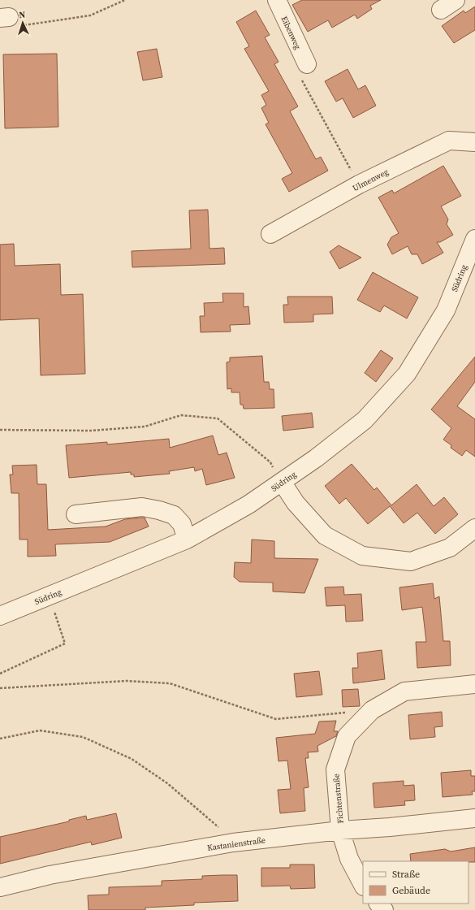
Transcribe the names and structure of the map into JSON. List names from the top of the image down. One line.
{"streets":{"street":["Eibenweg","Ulmenweg","Südring","Fichtenstraße","Kastanienstraße"]},"crossings":[["Fichtenstraße","Kastanienstraße"]],"legend":["Straße","Gebäude"],"north":"top"}
